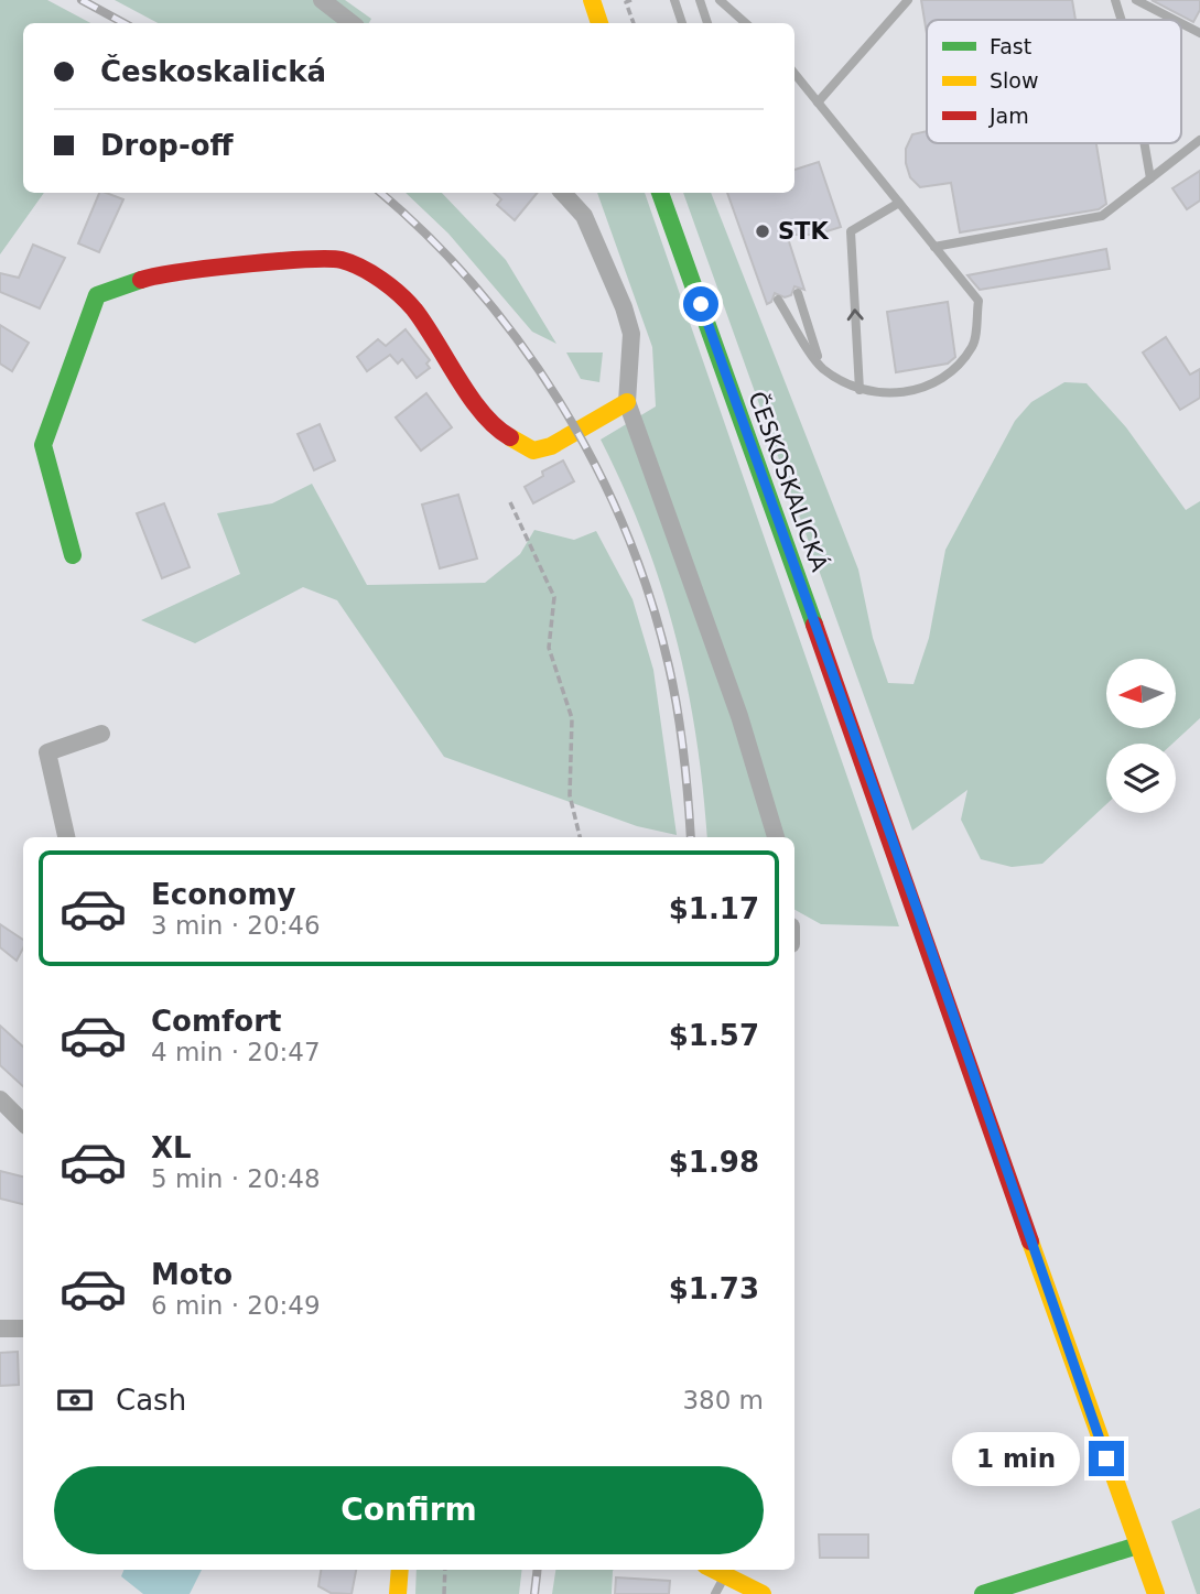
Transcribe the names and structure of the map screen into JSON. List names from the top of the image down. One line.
{"streets":{"main road":["ČESKOSKALICKÁ"]},"places":["STK"],"legend":["Fast","Slow","Jam"],"north":"left","page":{"banner":["Českoskalická","Drop-off"],"list":[{"name":"Economy","note":"3 min · 20:46","value":"$1.17"},{"name":"Comfort","note":"4 min · 20:47","value":"$1.57"},{"name":"XL","note":"5 min · 20:48","value":"$1.98"},{"name":"Moto","note":"6 min · 20:49","value":"$1.73"}],"pay":["Cash","380 m"],"bubble":"1 min","buttons":"Confirm"}}
